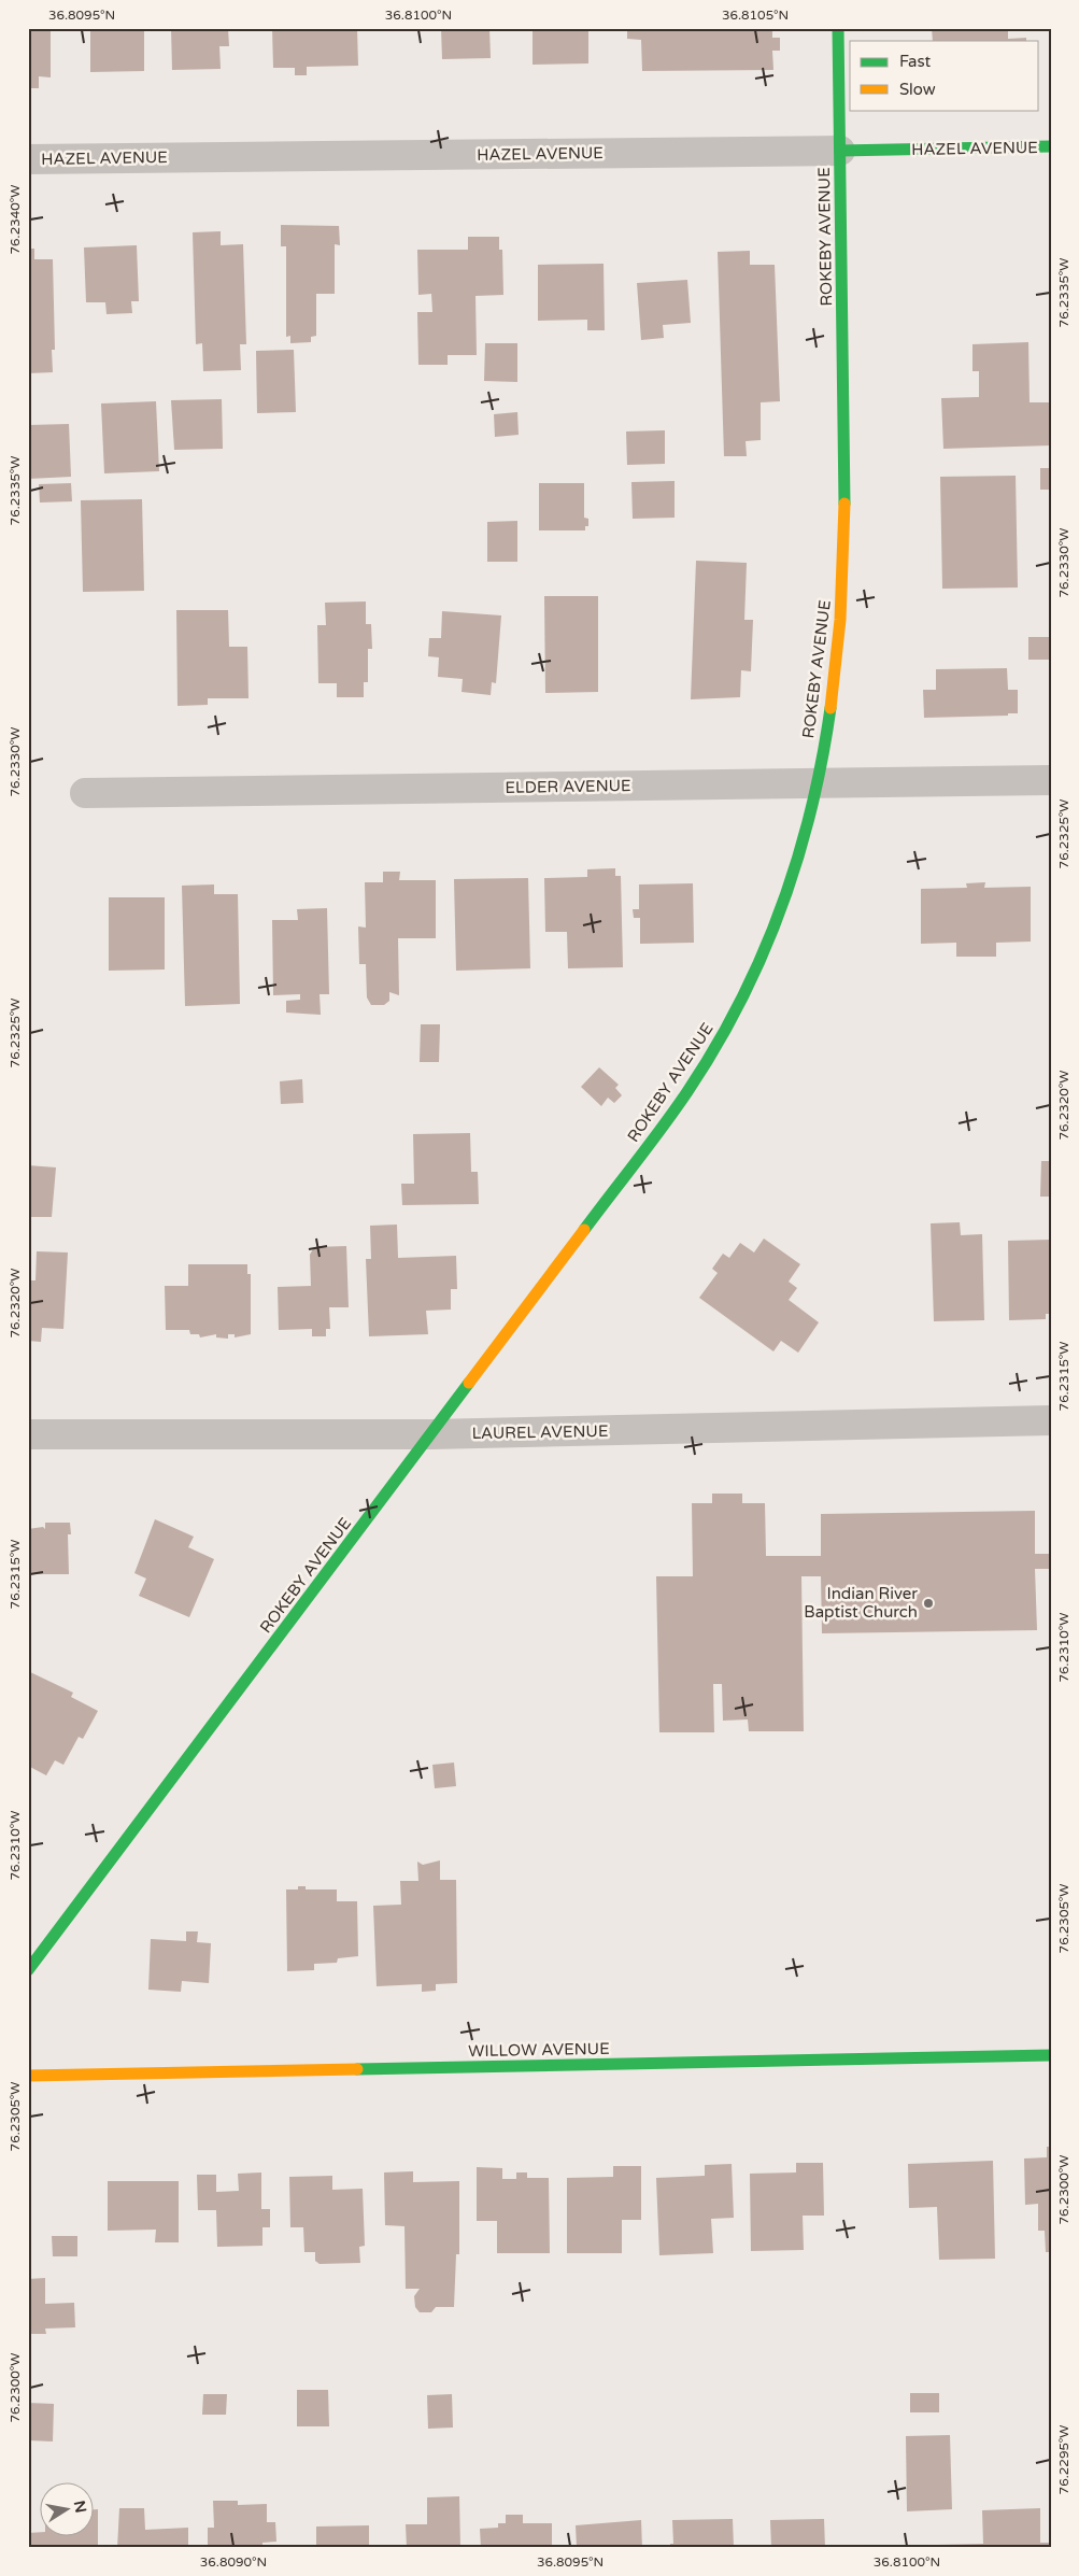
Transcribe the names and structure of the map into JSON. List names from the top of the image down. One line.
{"streets":{"street":["HAZEL AVENUE","ROKEBY AVENUE","ELDER AVENUE","LAUREL AVENUE","WILLOW AVENUE"]},"crossings":[["HAZEL AVENUE","ROKEBY AVENUE"],["ROKEBY AVENUE","ELDER AVENUE"],["ROKEBY AVENUE","LAUREL AVENUE"]],"places":["Indian River Baptist Church"],"legend":["Fast","Slow"],"north":"right","coordinates":["36.8095°N","36.8100°N","36.8105°N","76.2340°W","76.2335°W","76.2330°W","76.2325°W","76.2320°W","76.2315°W","76.2310°W","76.2305°W","76.2300°W","76.2295°W","36.8090°N"]}
